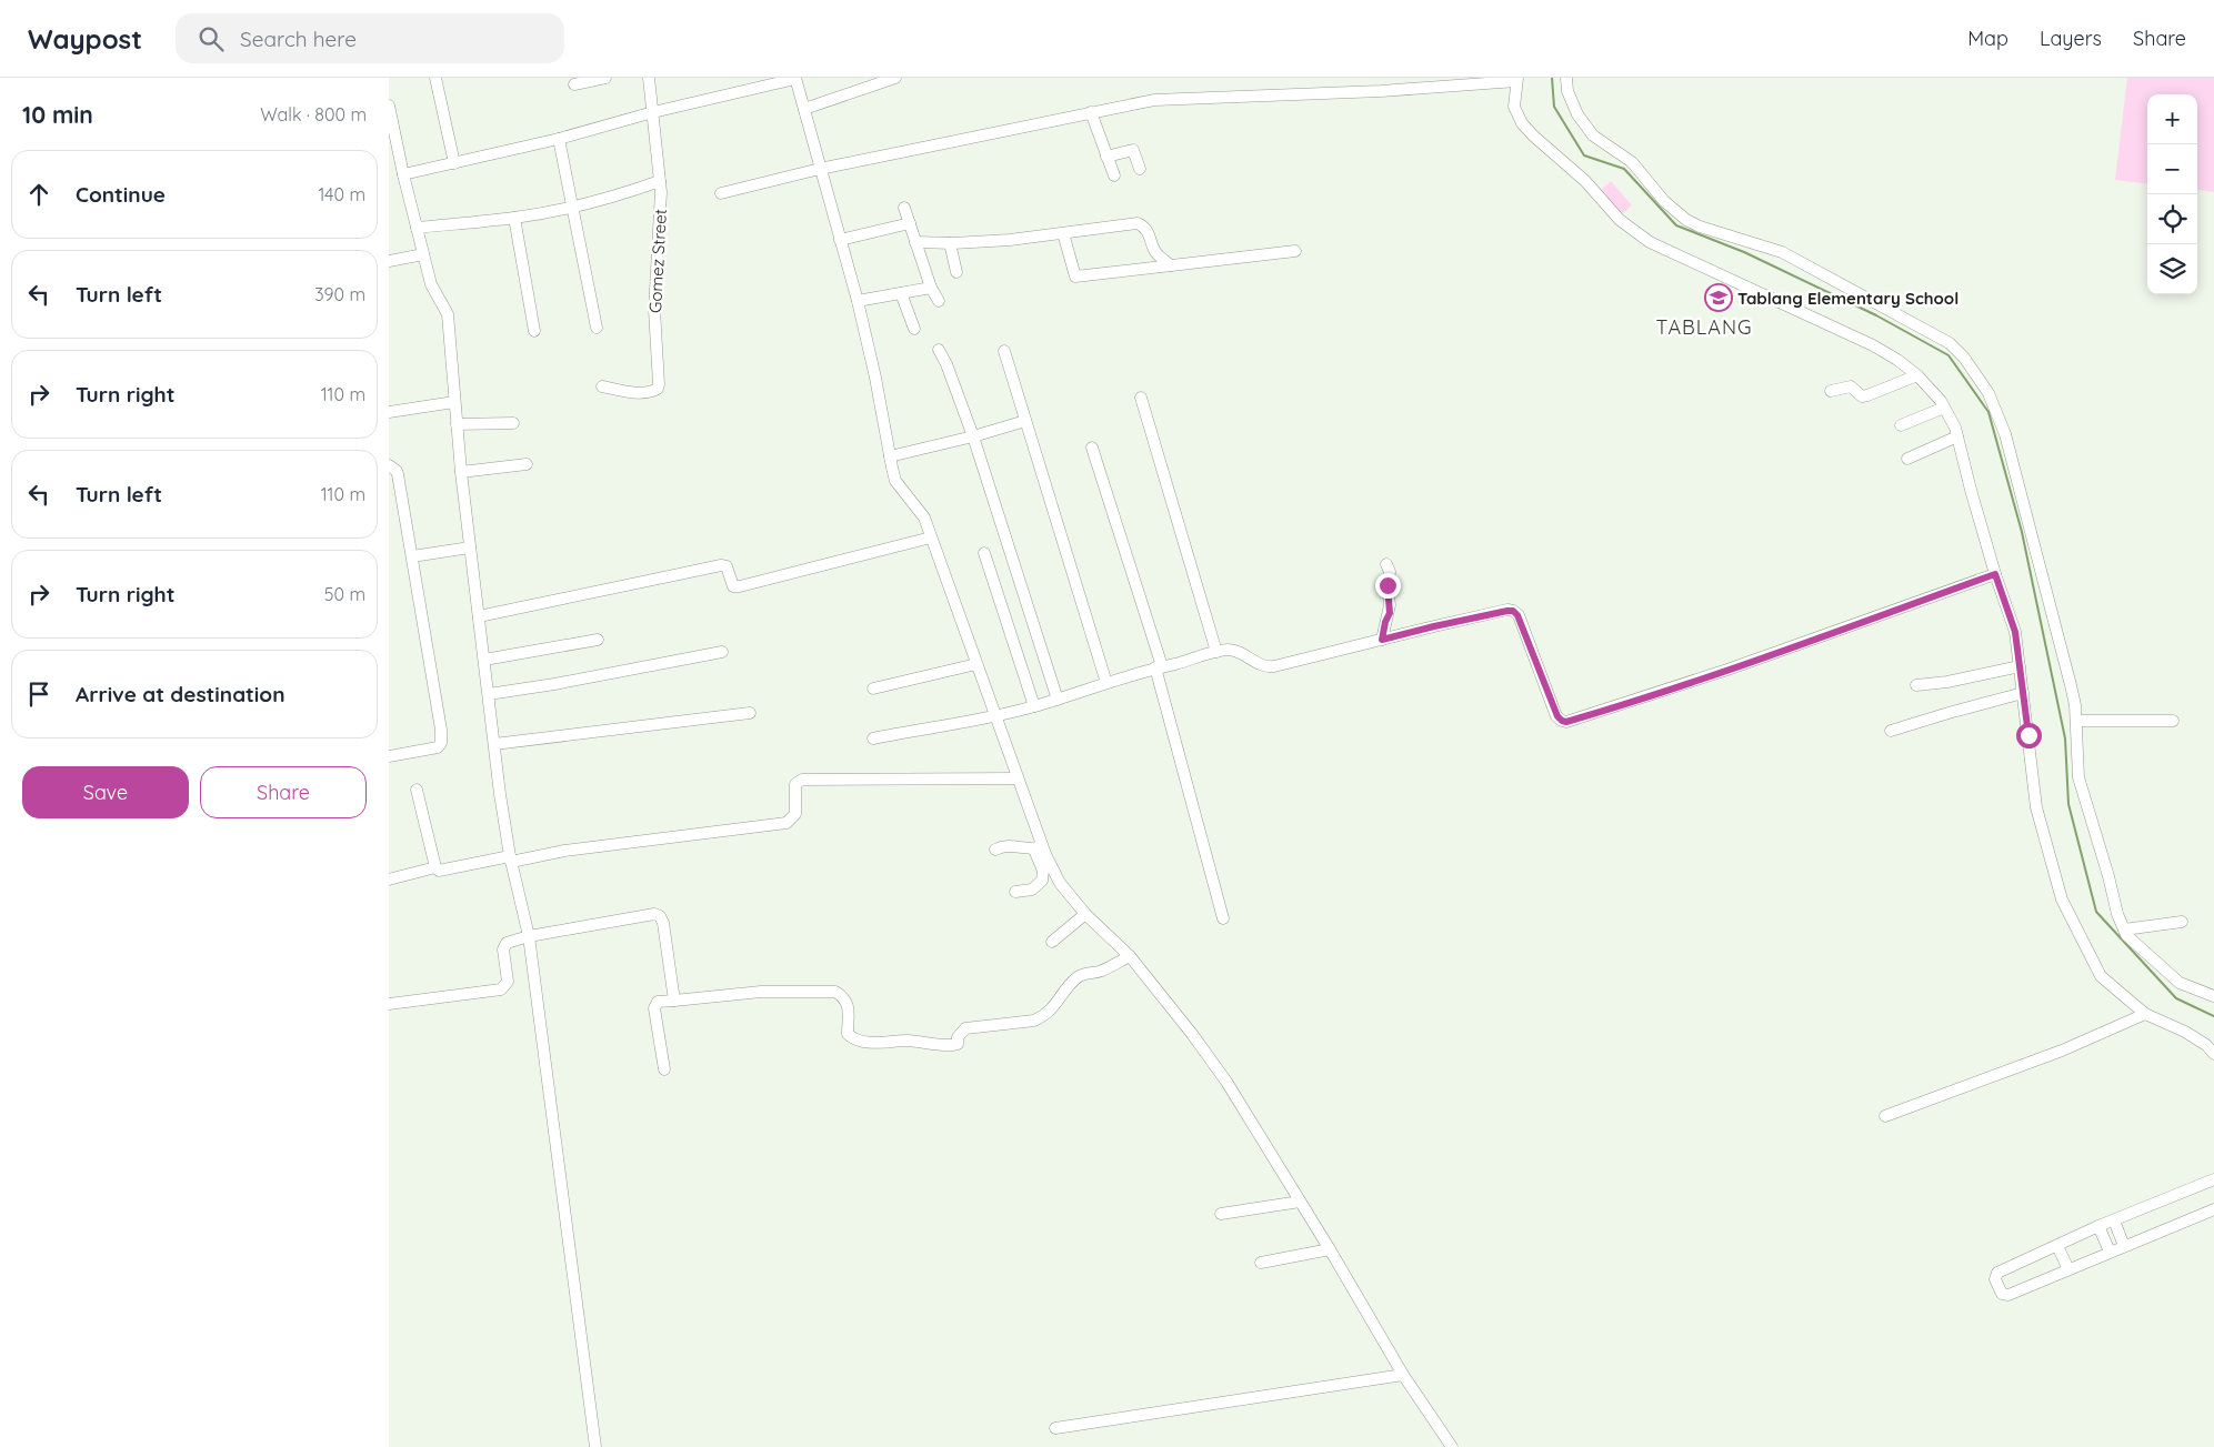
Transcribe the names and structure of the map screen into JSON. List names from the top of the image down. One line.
{"streets":{"street":["Gomez Street"]},"districts":["TABLANG"],"places":{"school or university":["Tablang Elementary School"]},"page":{"header":"Waypost","search":"Search here","nav":["Map","Layers","Share"],"heading":["10 min","Walk · 800 m"],"map_buttons":["+","−"],"list":[["Continue","140 m"],["Turn left","390 m"],["Turn right","110 m"],["Turn left","110 m"],["Turn right","50 m"],"Arrive at destination"],"buttons":["Save","Share"]}}
